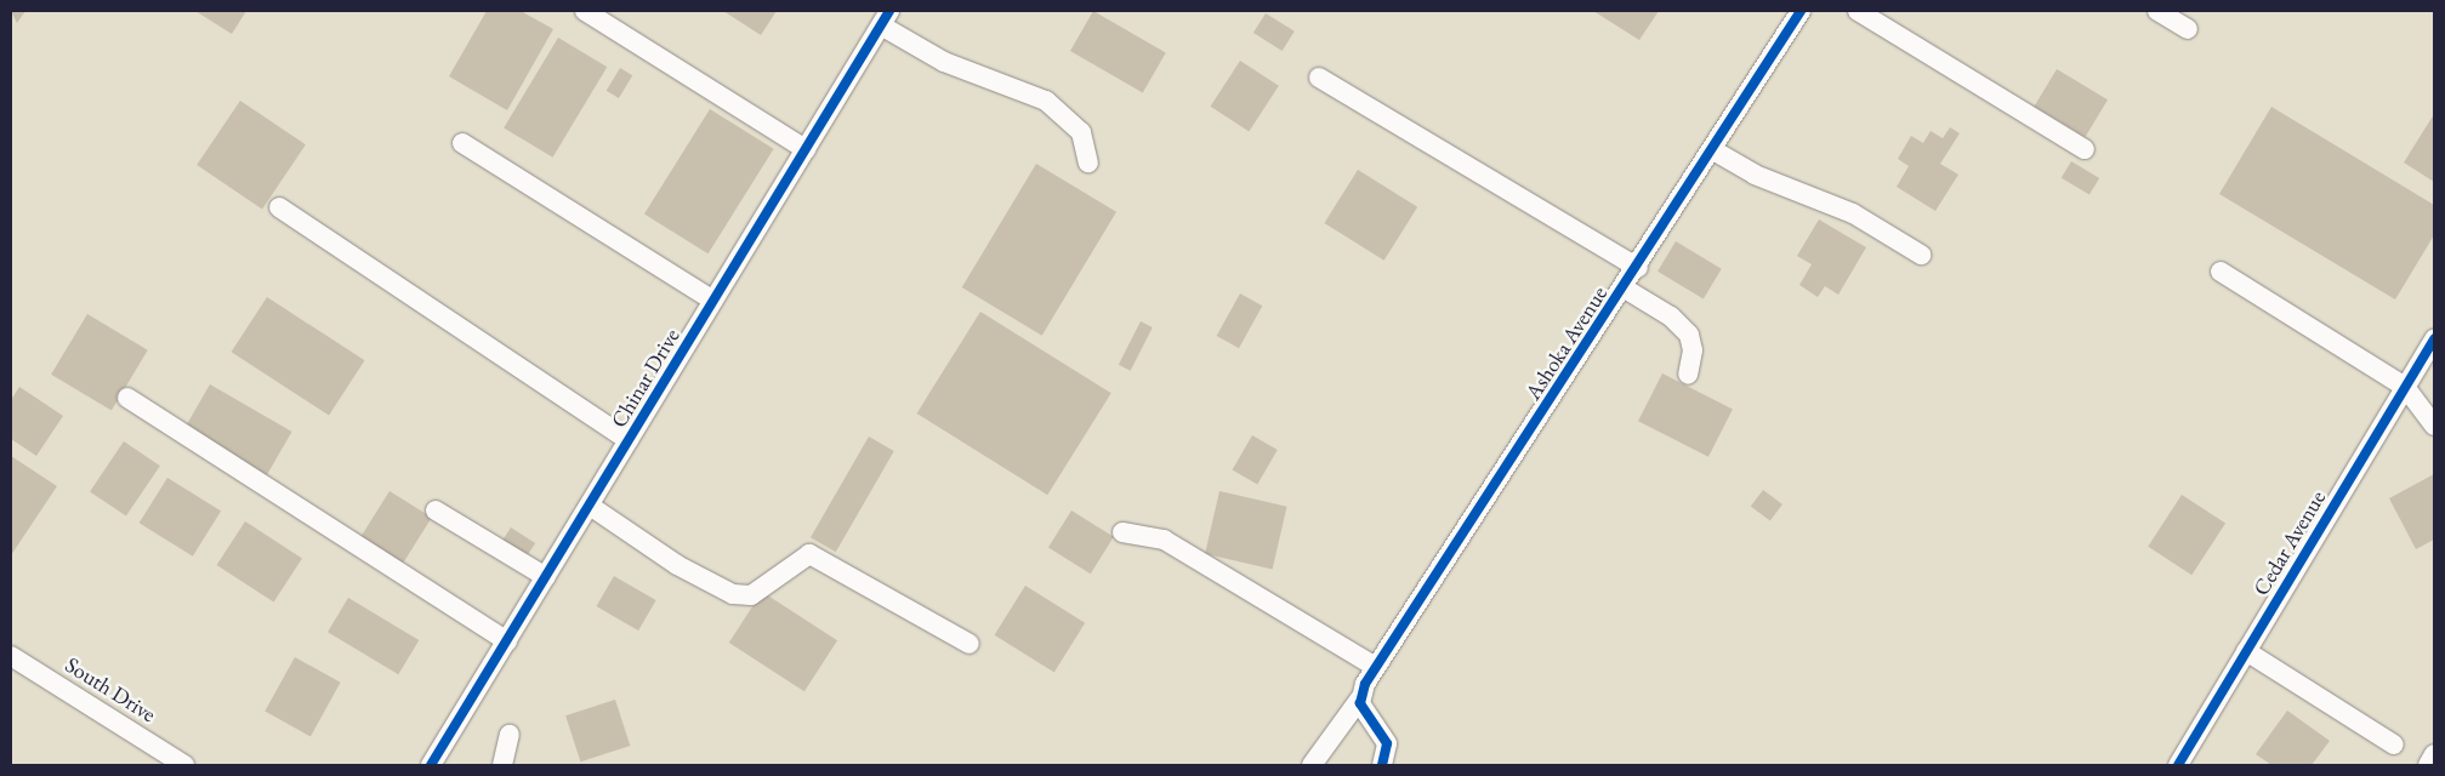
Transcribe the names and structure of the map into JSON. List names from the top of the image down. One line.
{"streets":{"street":["Ashoka Avenue","Chinar Drive","Cedar Avenue","South Drive"]}}
